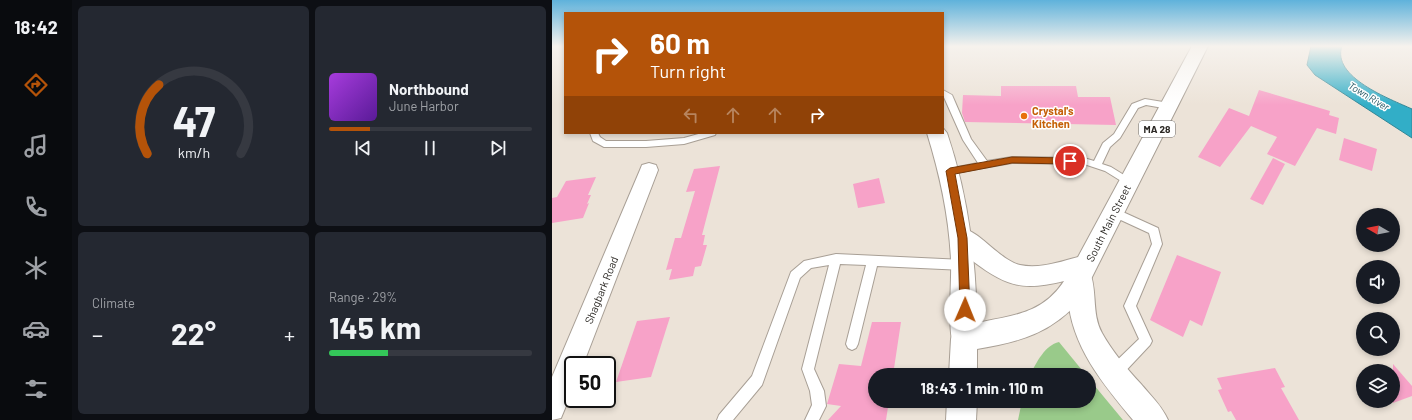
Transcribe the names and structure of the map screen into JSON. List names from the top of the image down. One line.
{"streets":{"main road":["MA 28","South Main Street"],"street":["Shagbark Road"]},"water":["Town River"],"places":["Crystal's Kitchen"],"north":"left","page":{"tabs":"18:42","turn":["60 m","Turn right"],"song":["Northbound","June Harbor"],"tile":["Climate",["Range · 29%","145 km"]],"heat":["−","22°","+"],"limit":"50","trip":"18:43 · 1 min · 110 m","gauge":["47","km/h"]}}
